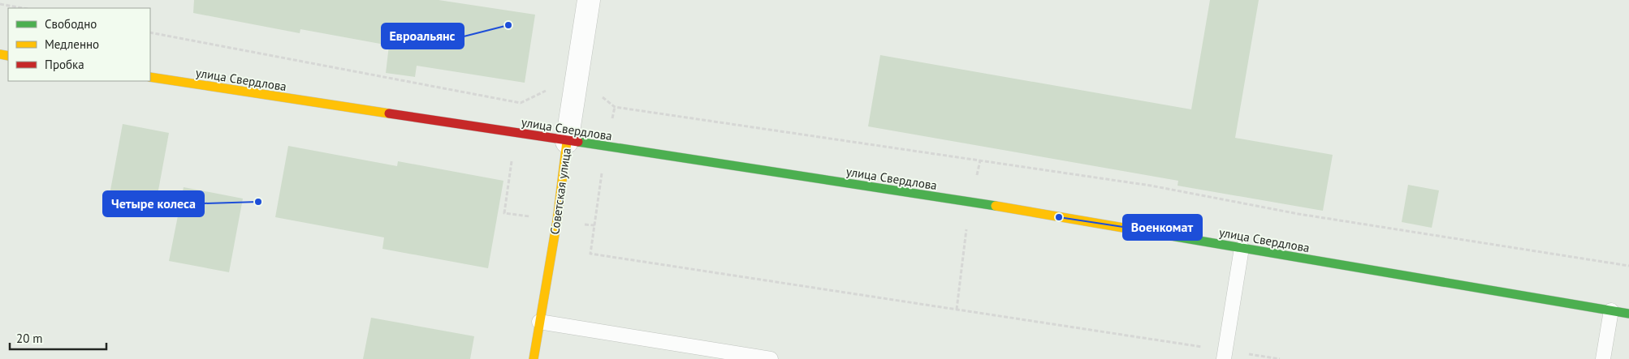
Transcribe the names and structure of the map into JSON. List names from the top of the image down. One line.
{"streets":{"main road":["улица Свердлова","Советская улица"]},"crossings":[["улица Свердлова","Советская улица"]],"places":["Евроальянс","Четыре колеса","Военкомат"],"legend":["Свободно","Медленно","Пробка"],"scale_bar":"20 m"}
